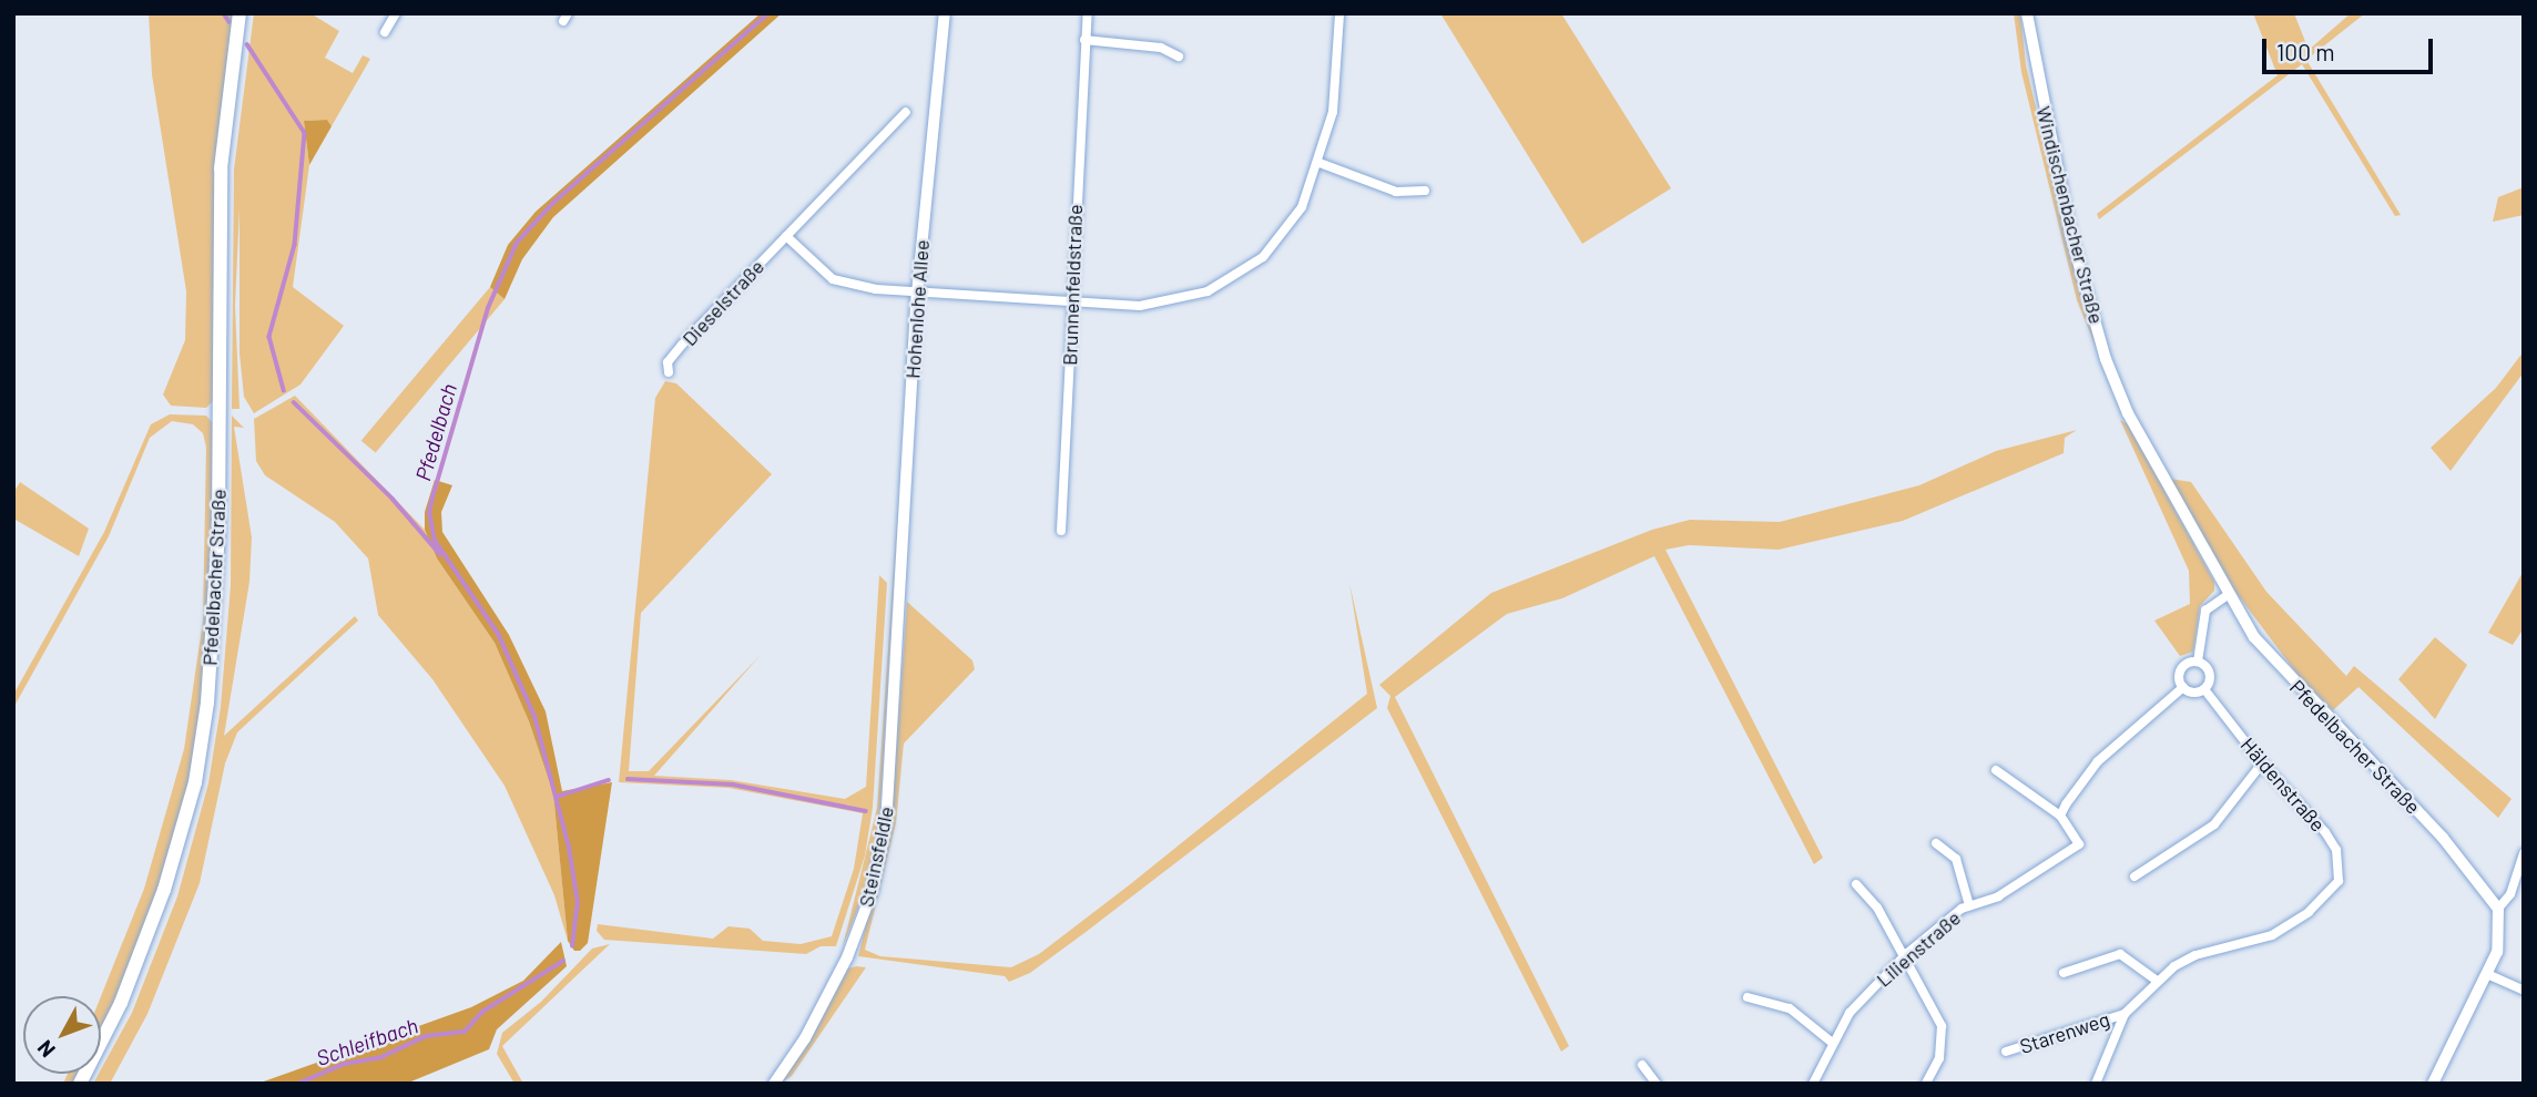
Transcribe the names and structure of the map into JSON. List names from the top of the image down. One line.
{"streets":{"main road":["Pfedelbacher Straße"],"street":["Windischenbacher Straße","Brunnenfeldstraße","Dieselstraße","Hohenlohe Allee","Häldenstraße","Steinsfeldle","Lilienstraße","Starenweg"]},"crossings":[["Windischenbacher Straße","Pfedelbacher Straße"],["Hohenlohe Allee","Steinsfeldle"],["Häldenstraße","Starenweg"]],"water":["Pfedelbach","Schleifbach"],"scale_bar":"100 m","north":"bottom left"}
